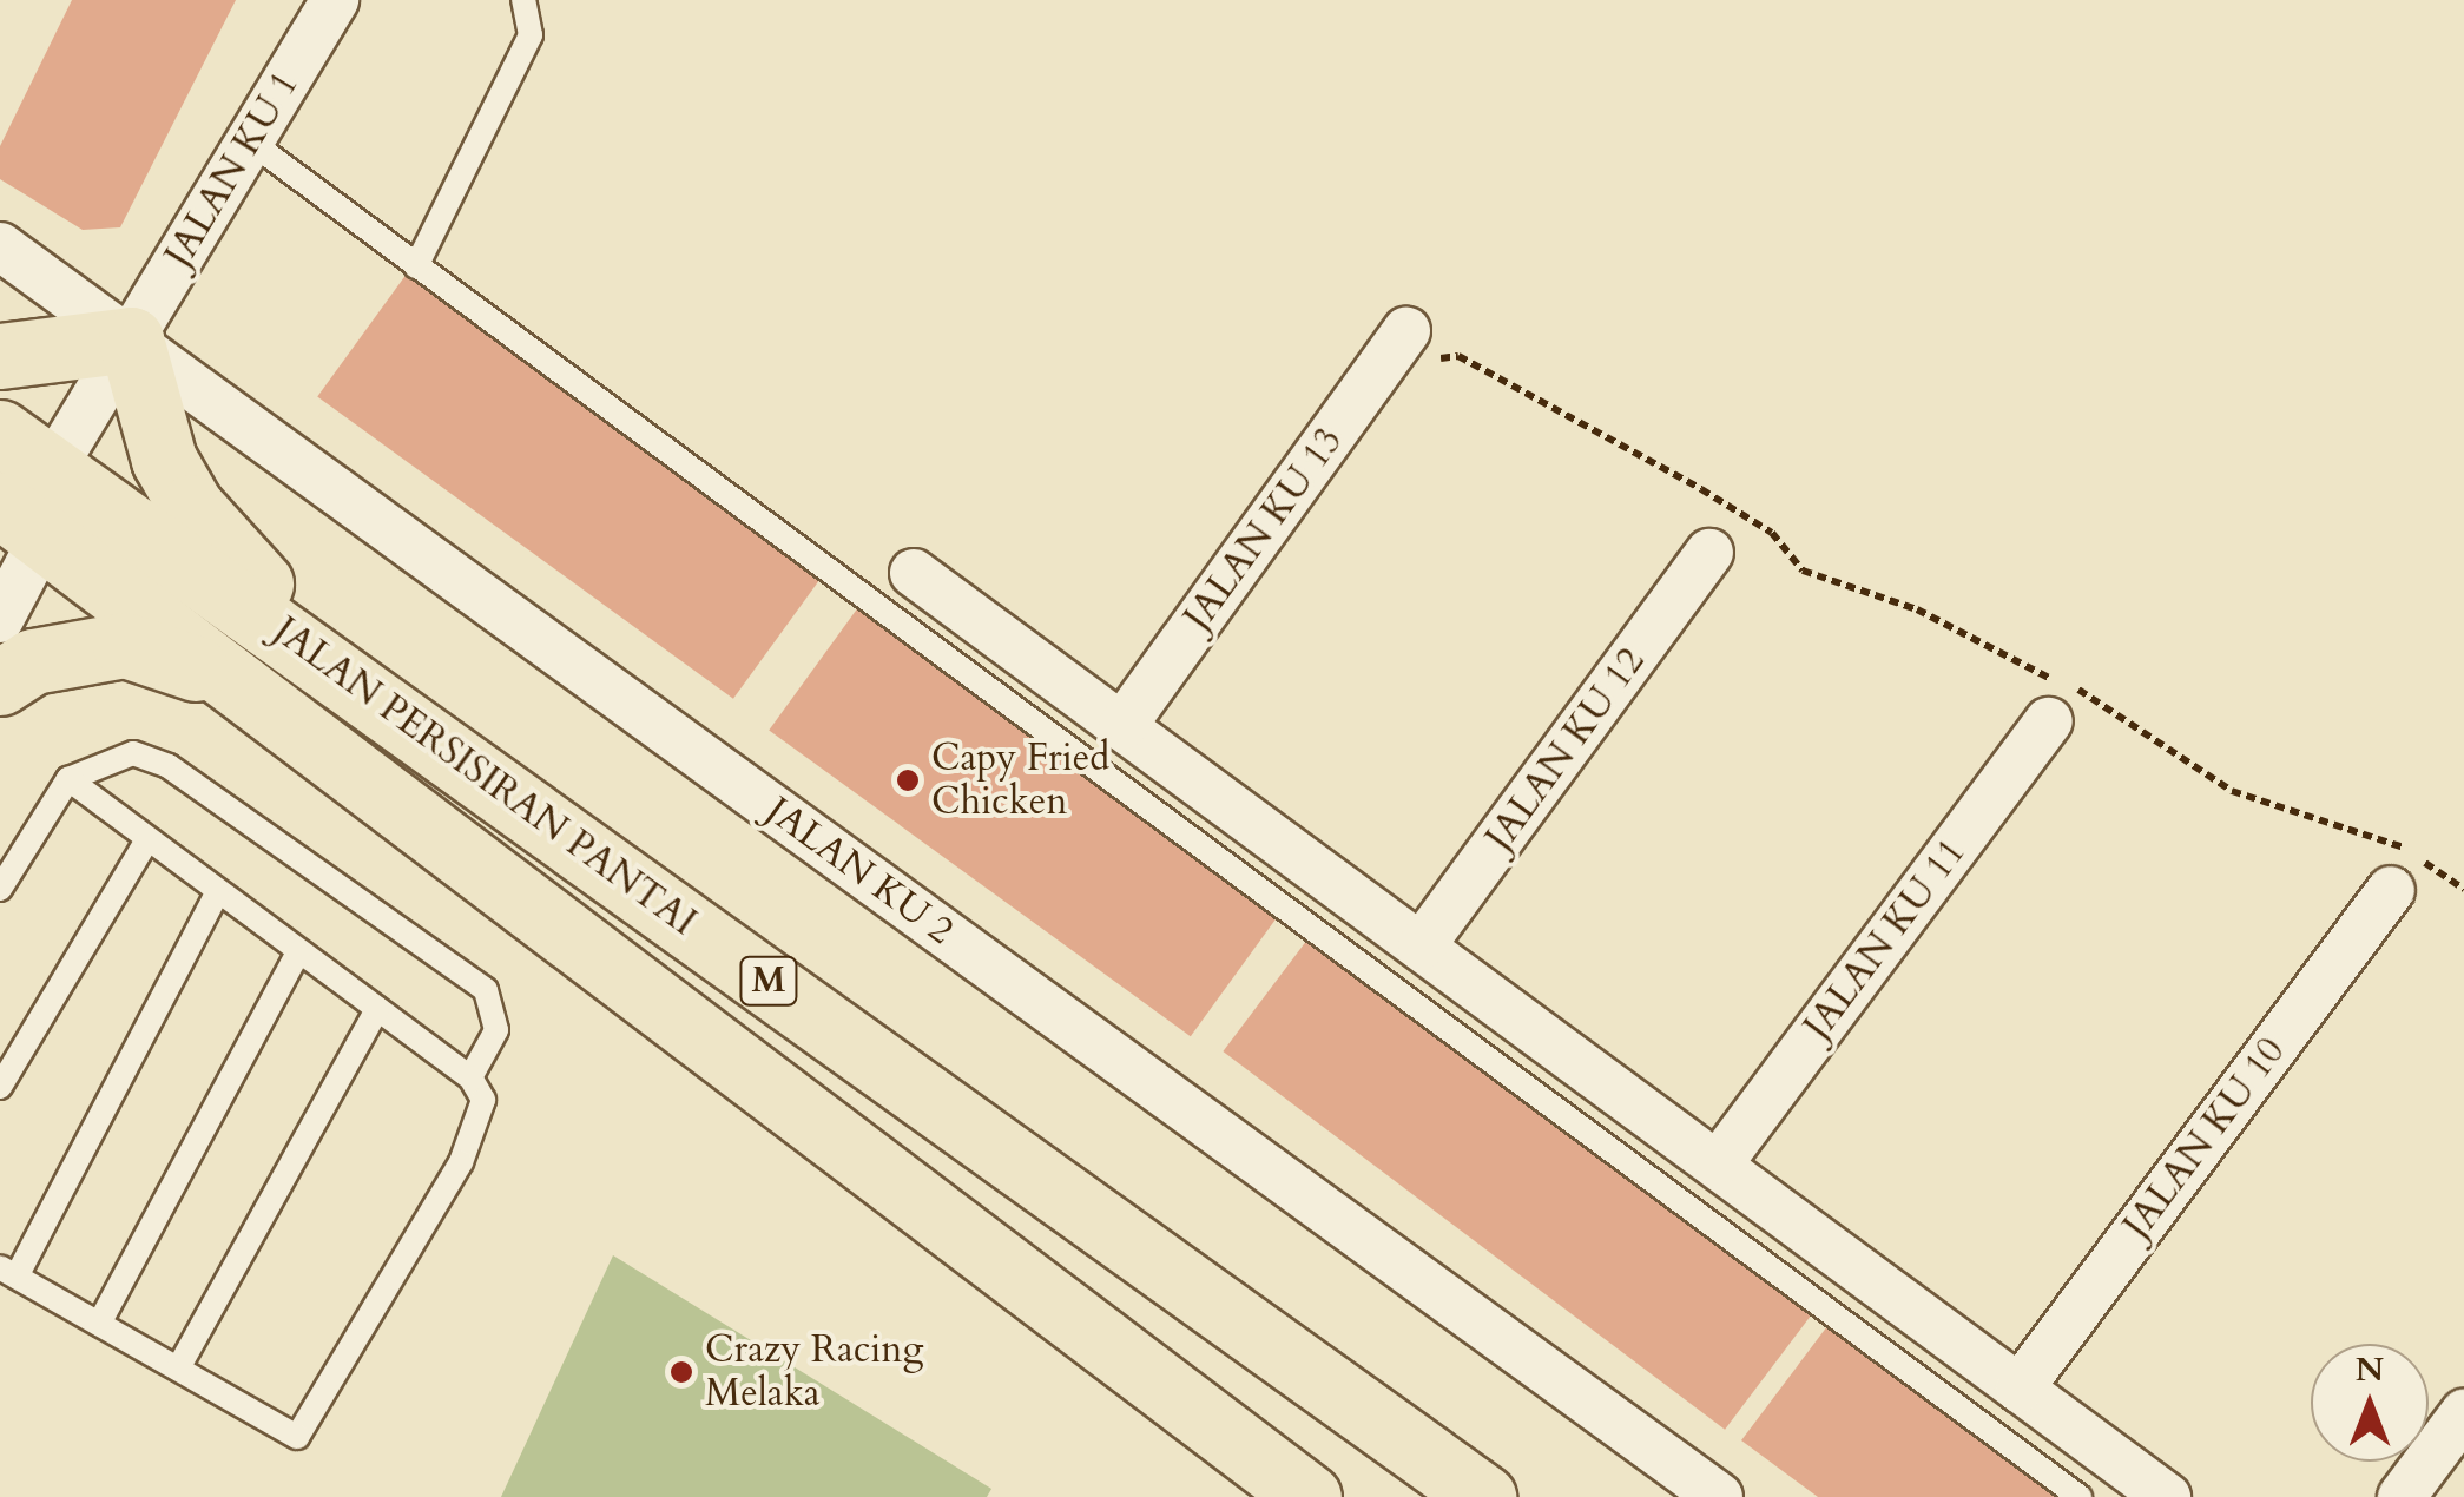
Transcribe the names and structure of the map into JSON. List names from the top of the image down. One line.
{"streets":{"main road":["JALAN PERSISIRAN PANTAI","M"],"street":["JALAN KU 1","JALAN KU 13","JALAN KU 12","JALAN KU 2","JALAN KU 11","JALAN KU 10"]},"crossings":[["JALAN KU 1","JALAN PERSISIRAN PANTAI"],["JALAN KU 1","JALAN KU 2"]],"places":["Capy Fried Chicken","Crazy Racing Melaka"],"north":"top"}
